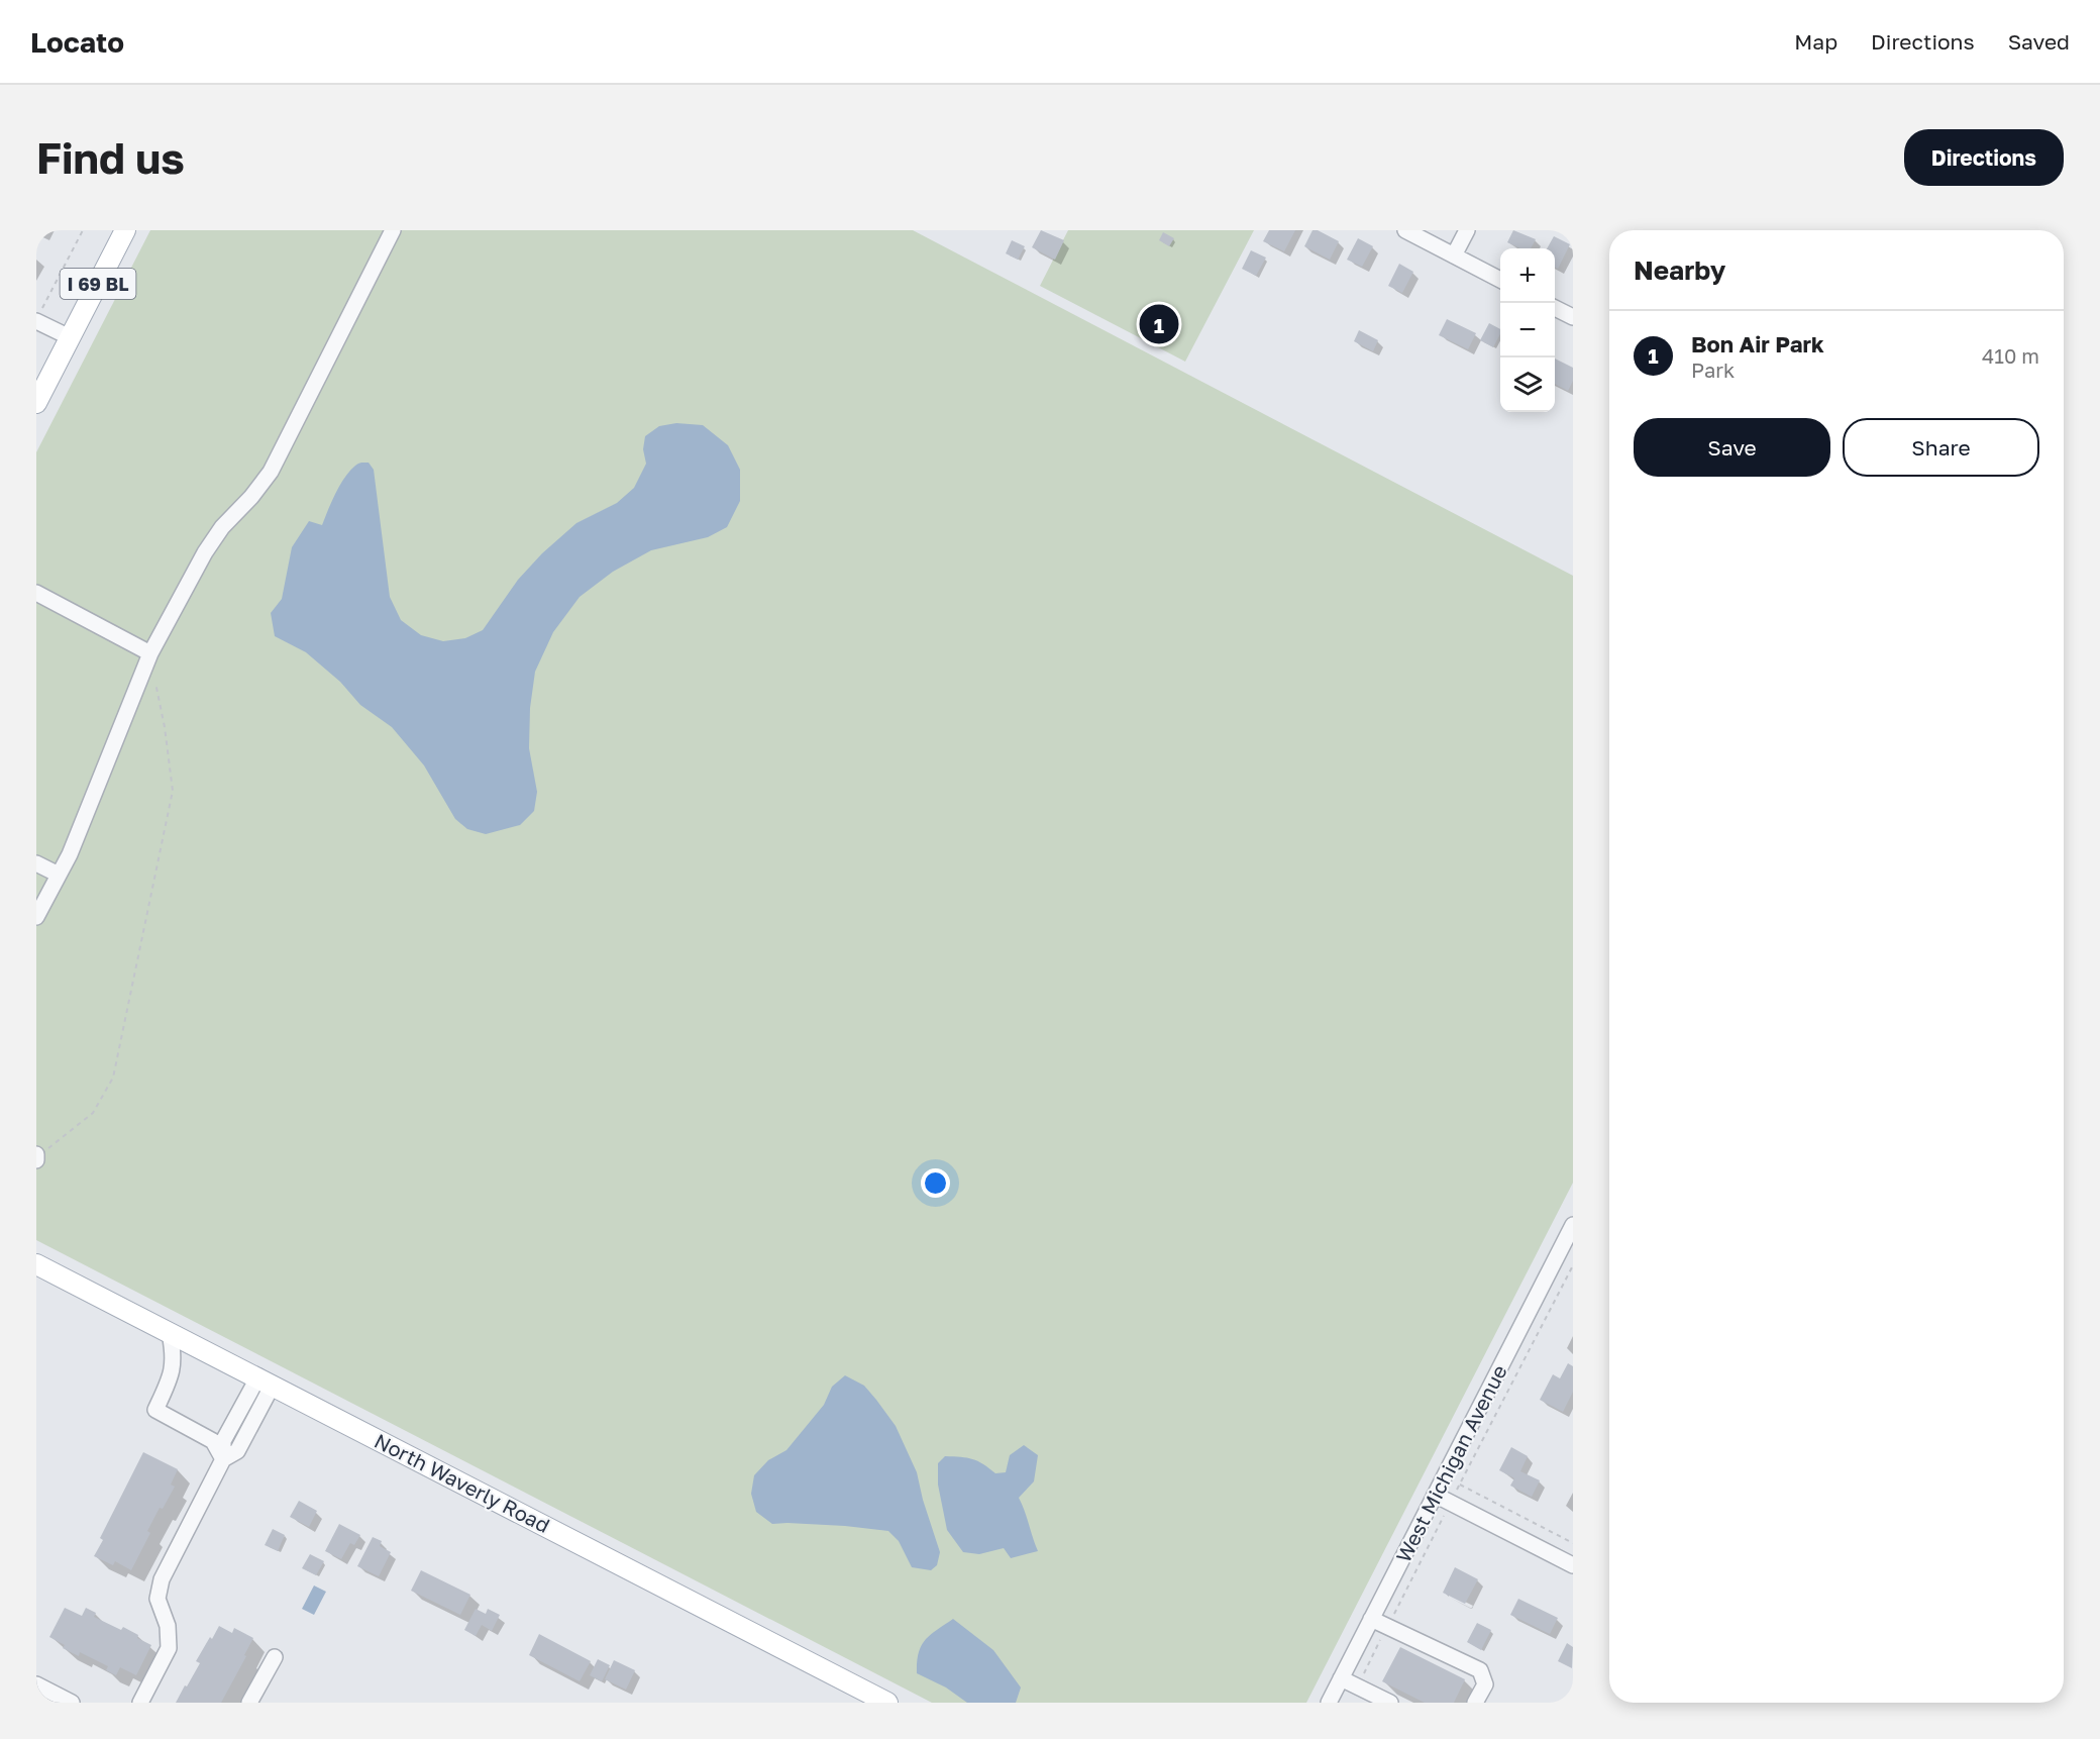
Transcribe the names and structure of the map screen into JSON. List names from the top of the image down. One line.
{"streets":{"main road":["I 69 BL","North Waverly Road"],"street":["West Michigan Avenue"]},"page":{"header":"Locato","nav":["Map","Directions","Saved"],"buttons":["Directions",["Save","Share"]],"title":"Find us","heading":"Nearby","map_buttons":["+","−"],"pins":"1","list":[{"mark":"1","name":"Bon Air Park","note":"Park","value":"410 m"}]}}
